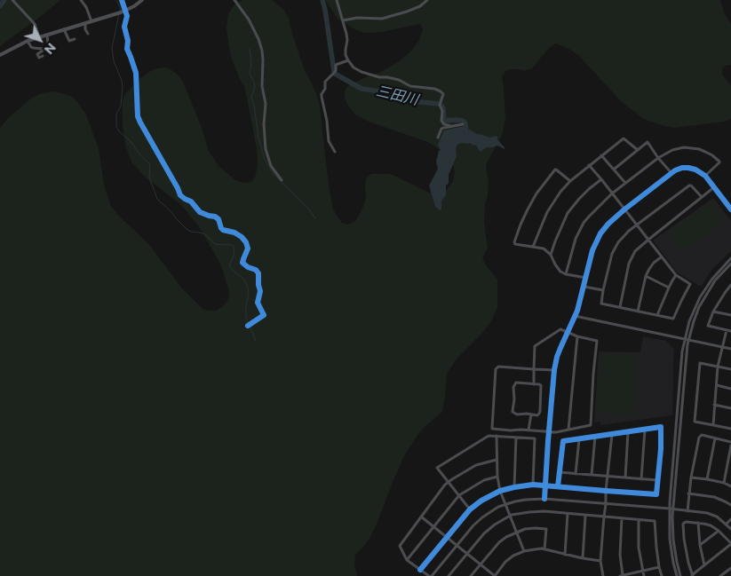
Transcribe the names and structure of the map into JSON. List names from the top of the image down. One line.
{"water":["三田川"],"north":"bottom right"}
